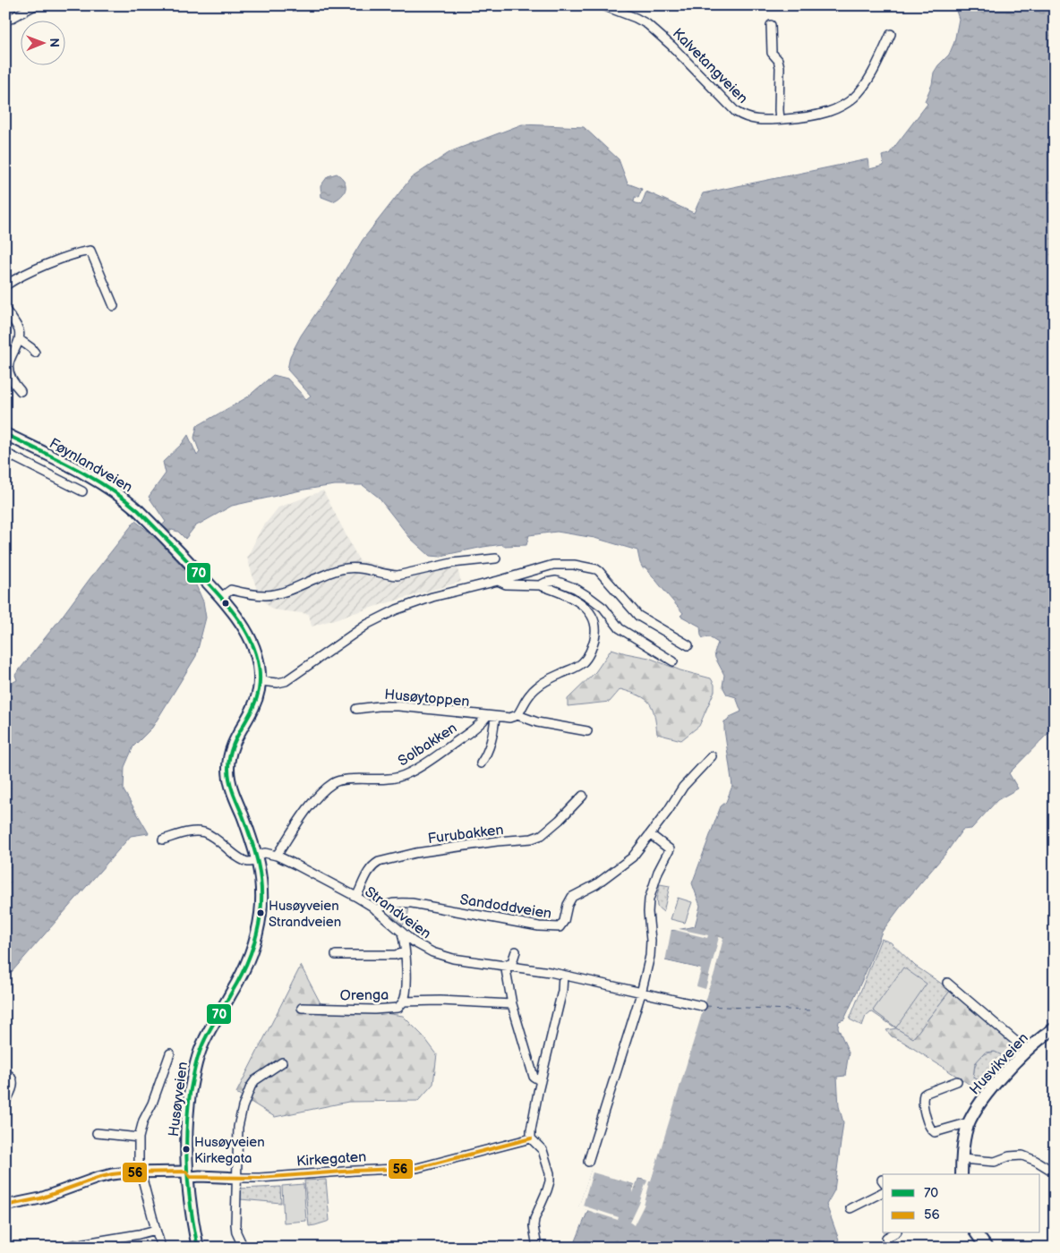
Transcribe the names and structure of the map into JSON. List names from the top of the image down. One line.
{"streets":{"main road":["Føynlandveien","Husvikveien","Husøyveien"],"street":["Kalvetangveien","Husøytoppen","Solbakken","Furubakken","Sandoddveien","Strandveien","Orenga","Kirkegaten"]},"crossings":[["Føynlandveien","Husøyveien"],["Husøytoppen","Solbakken"],["Solbakken","Strandveien"],["Furubakken","Strandveien"],["Sandoddveien","Strandveien"],["Strandveien","Orenga"],["Strandveien","Husøyveien"],["Husøyveien","Kirkegaten"]],"places":["Husøyveien Strandveien","Husøyveien Kirkegata"],"lines":["transit line 70","transit line 56"],"legend":["70","56"],"north":"right"}
